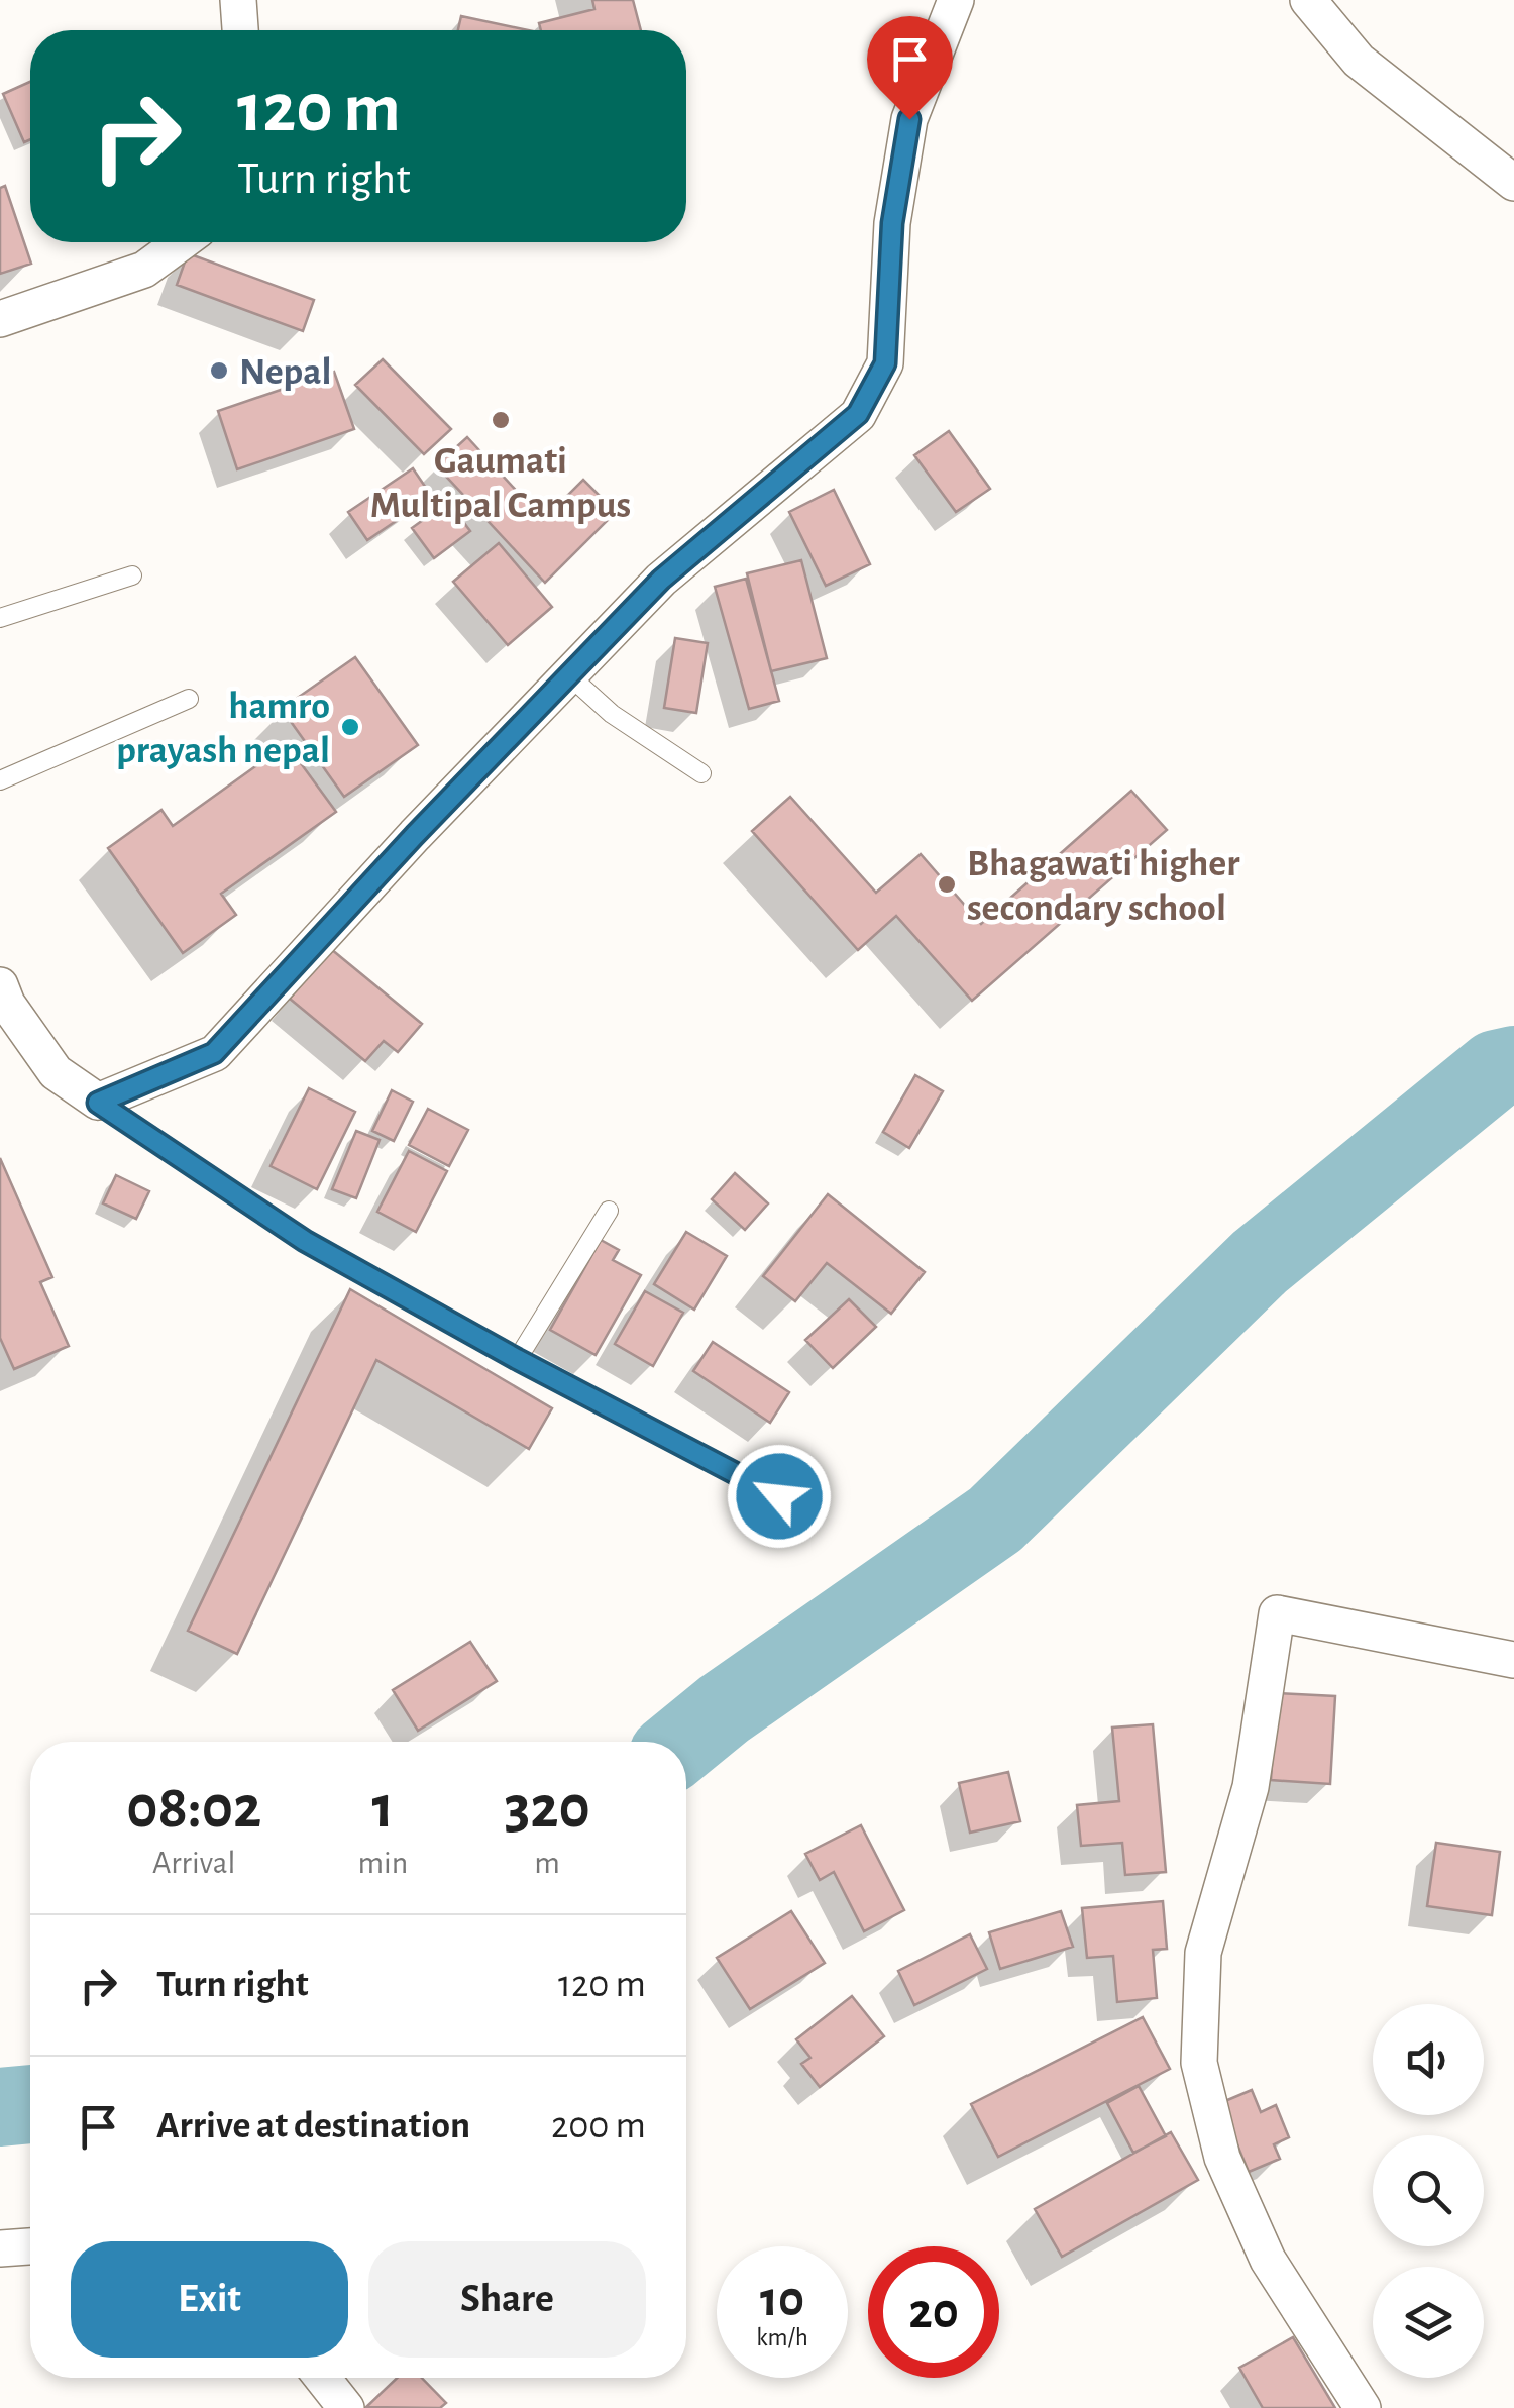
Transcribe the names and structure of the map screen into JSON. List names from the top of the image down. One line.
{"places":["Nepal","Gaumati Multipal Campus","hamro prayash nepal","Bhagawati higher secondary school"],"page":{"turn":["120 m","Turn right"],"eta":["08:02","Arrival","1","min","320","m"],"list":[{"name":"Turn right","value":"120 m"},{"name":"Arrive at destination","value":"200 m"}],"buttons":["Exit","Share"],"speed":"10 km/h","limit":"20"}}
